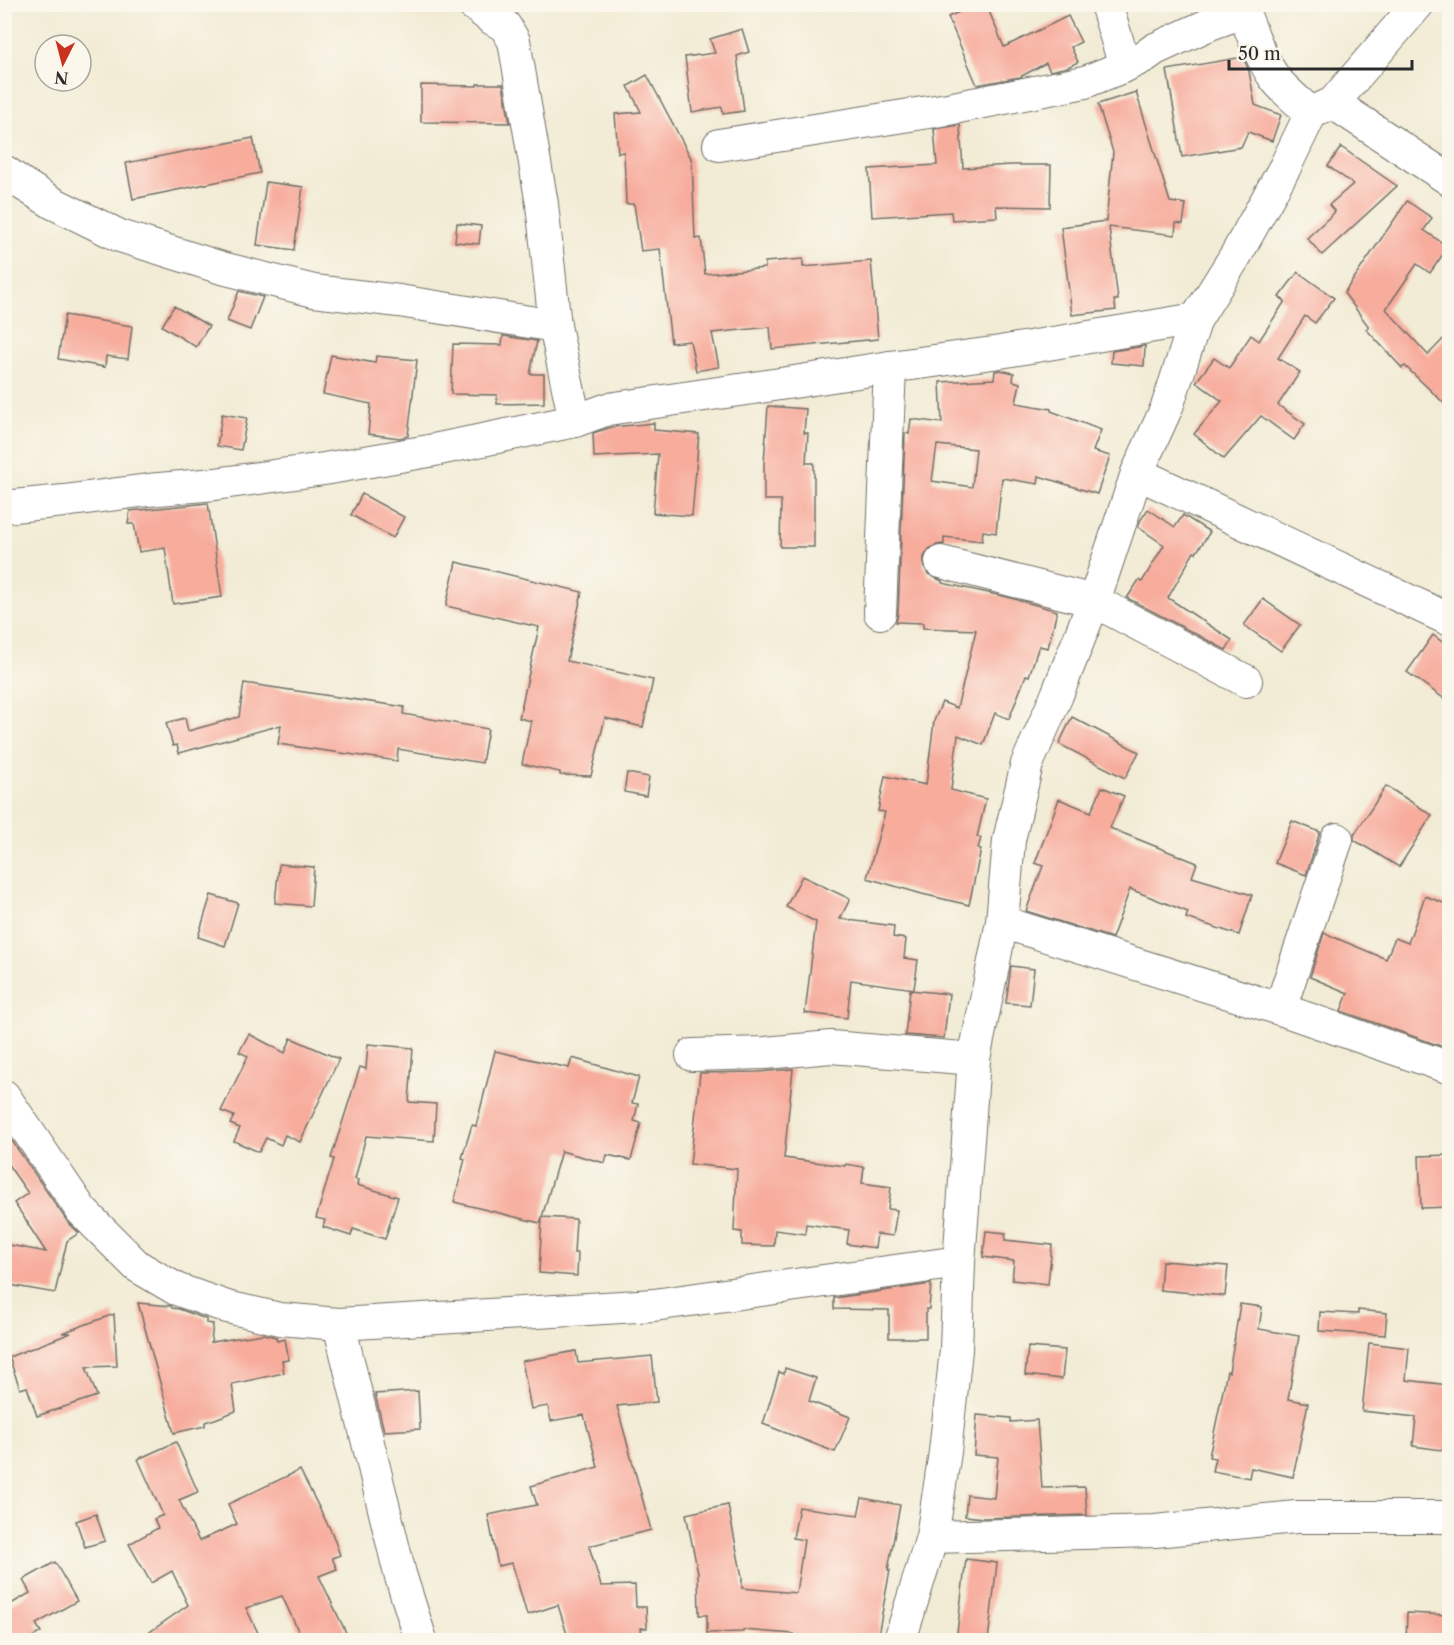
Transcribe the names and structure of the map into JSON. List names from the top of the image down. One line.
{"scale_bar":"50 m","north":"bottom"}
